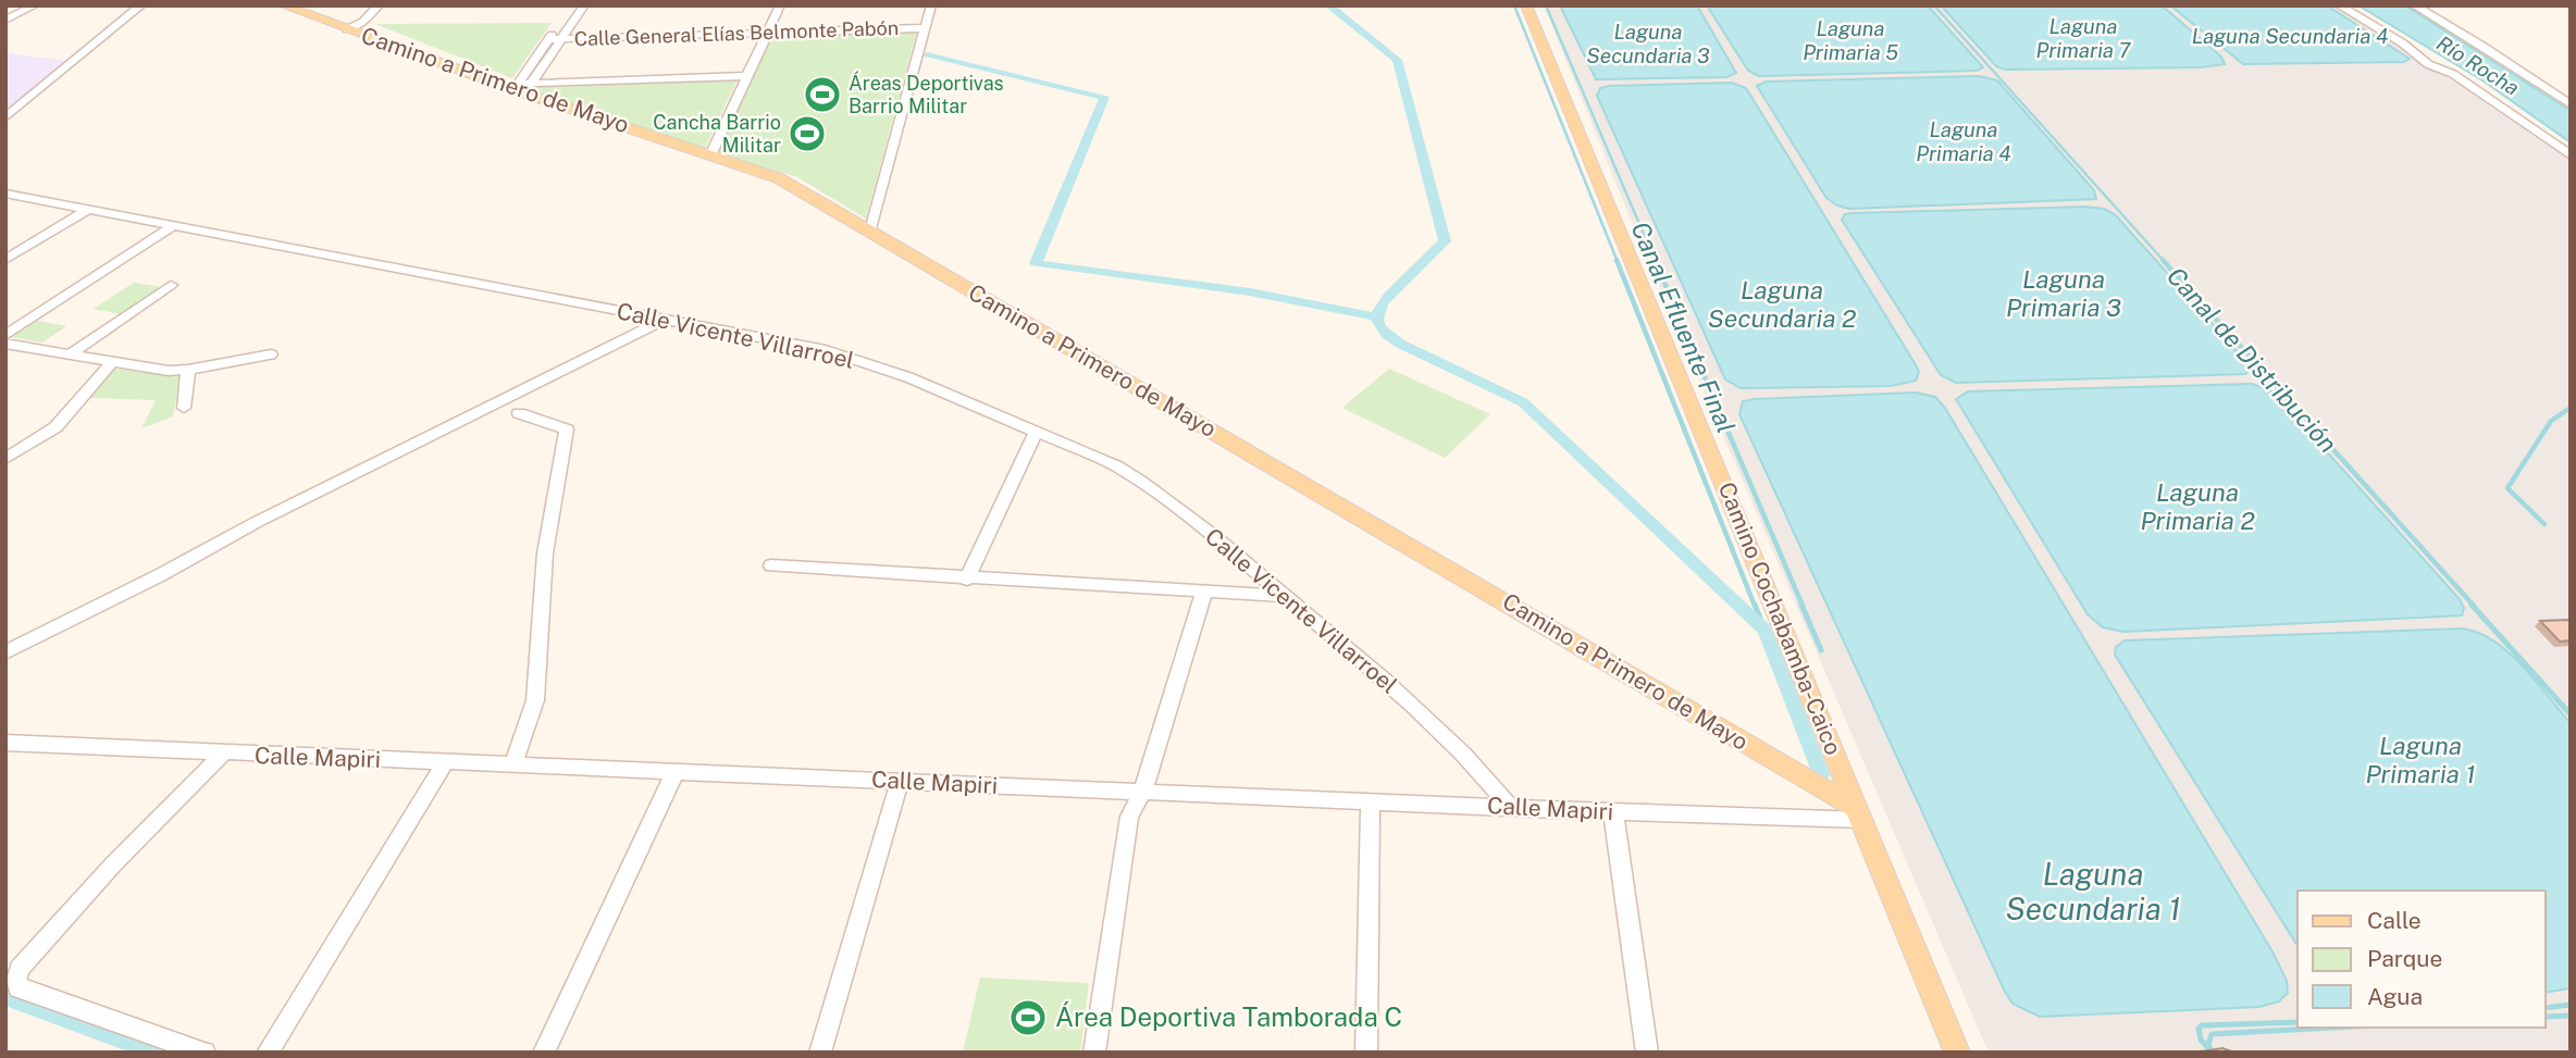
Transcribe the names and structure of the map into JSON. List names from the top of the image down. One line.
{"streets":{"main road":["Camino a Primero de Mayo","Camino Cochabamba-Caico"],"street":["Calle General Elías Belmonte Pabón","Calle Vicente Villarroel","Calle Mapiri"]},"crossings":[["Camino a Primero de Mayo","Camino Cochabamba-Caico"],["Camino a Primero de Mayo","Calle Mapiri"],["Calle Vicente Villarroel","Calle Mapiri"],["Camino Cochabamba-Caico","Calle Mapiri"]],"water":["Laguna Primaria 7","Laguna Primaria 5","Laguna Secundaria 3","Laguna Secundaria 4","Río Rocha","Laguna Primaria 4","Laguna Primaria 3","Laguna Secundaria 2","Canal Efluente Final","Canal de Distribución","Laguna Primaria 2","Laguna Primaria 1","Laguna Secundaria 1"],"places":{"sports":["Áreas Deportivas Barrio Militar","Cancha Barrio Militar","Área Deportiva Tamborada C"]},"legend":["Calle","Parque","Agua"]}
